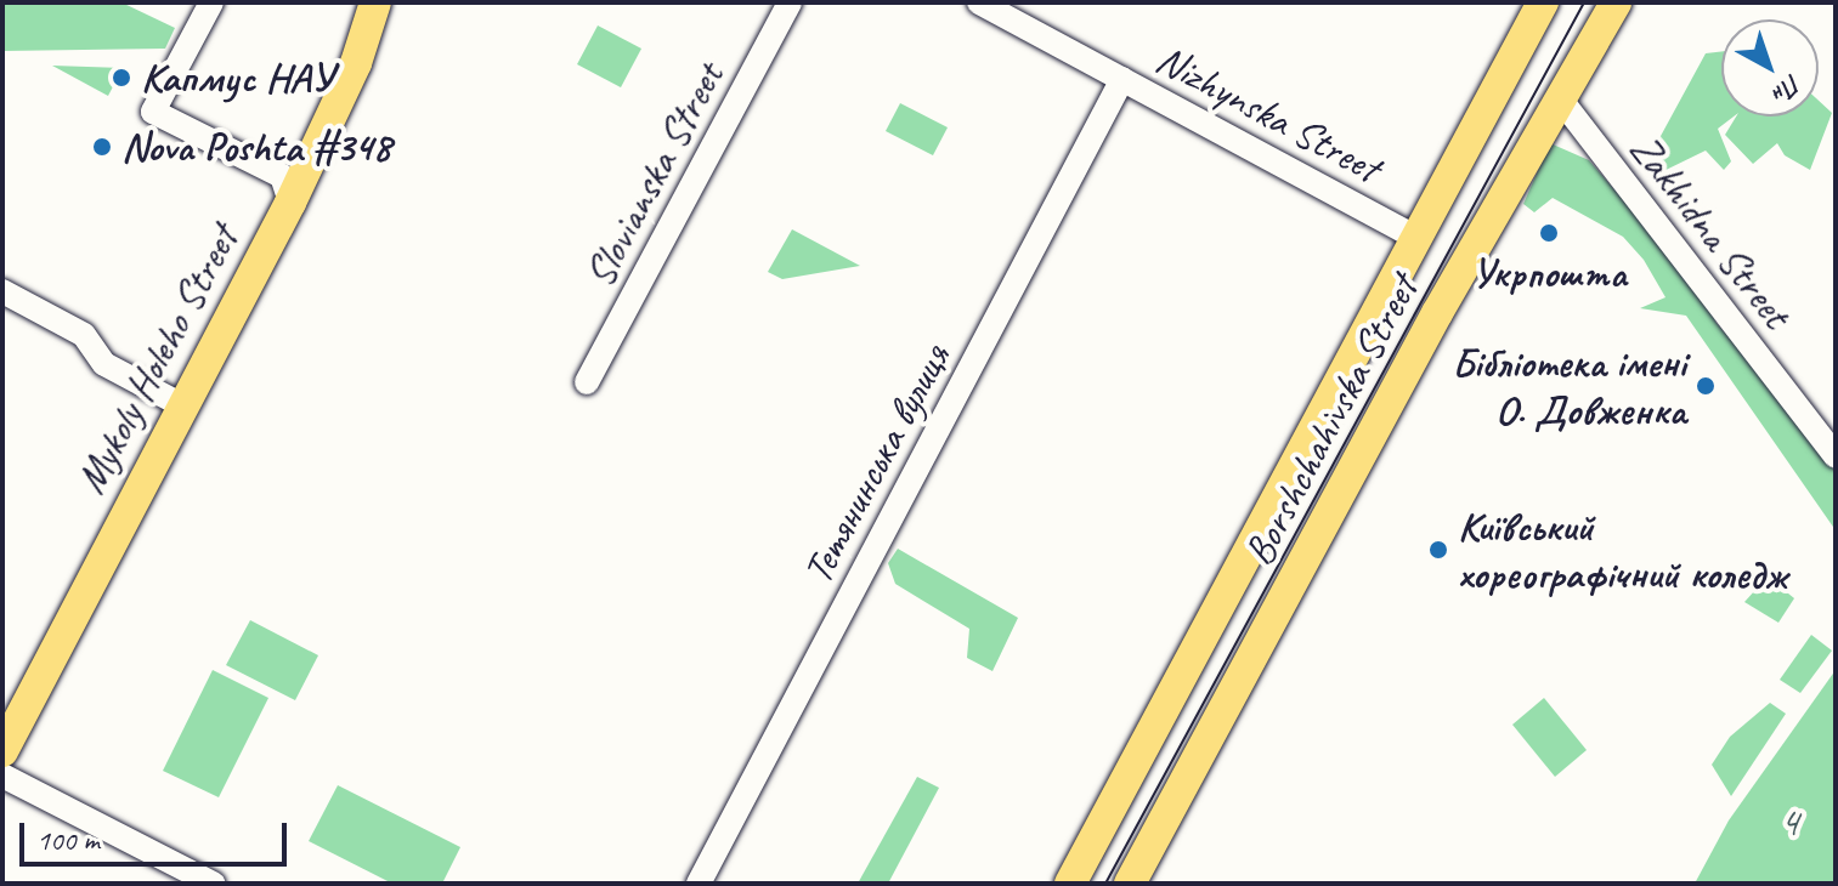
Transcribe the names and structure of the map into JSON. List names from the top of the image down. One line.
{"streets":{"main road":["Mykoly Holeho Street","Borshchahivska Street"],"street":["Nizhynska Street","Slovianska Street","Zakhidna Street","Тетянинська вулиця"]},"crossings":[["Nizhynska Street","Borshchahivska Street"],["Nizhynska Street","Тетянинська вулиця"],["Zakhidna Street","Borshchahivska Street"]],"parks":["4"],"places":["Капмус НАУ","Nova Poshta #348","Укрпошта","Бібліотека імені О. Довженка","Київський хореографічний коледж"],"scale_bar":"100 m","north":"bottom right"}
